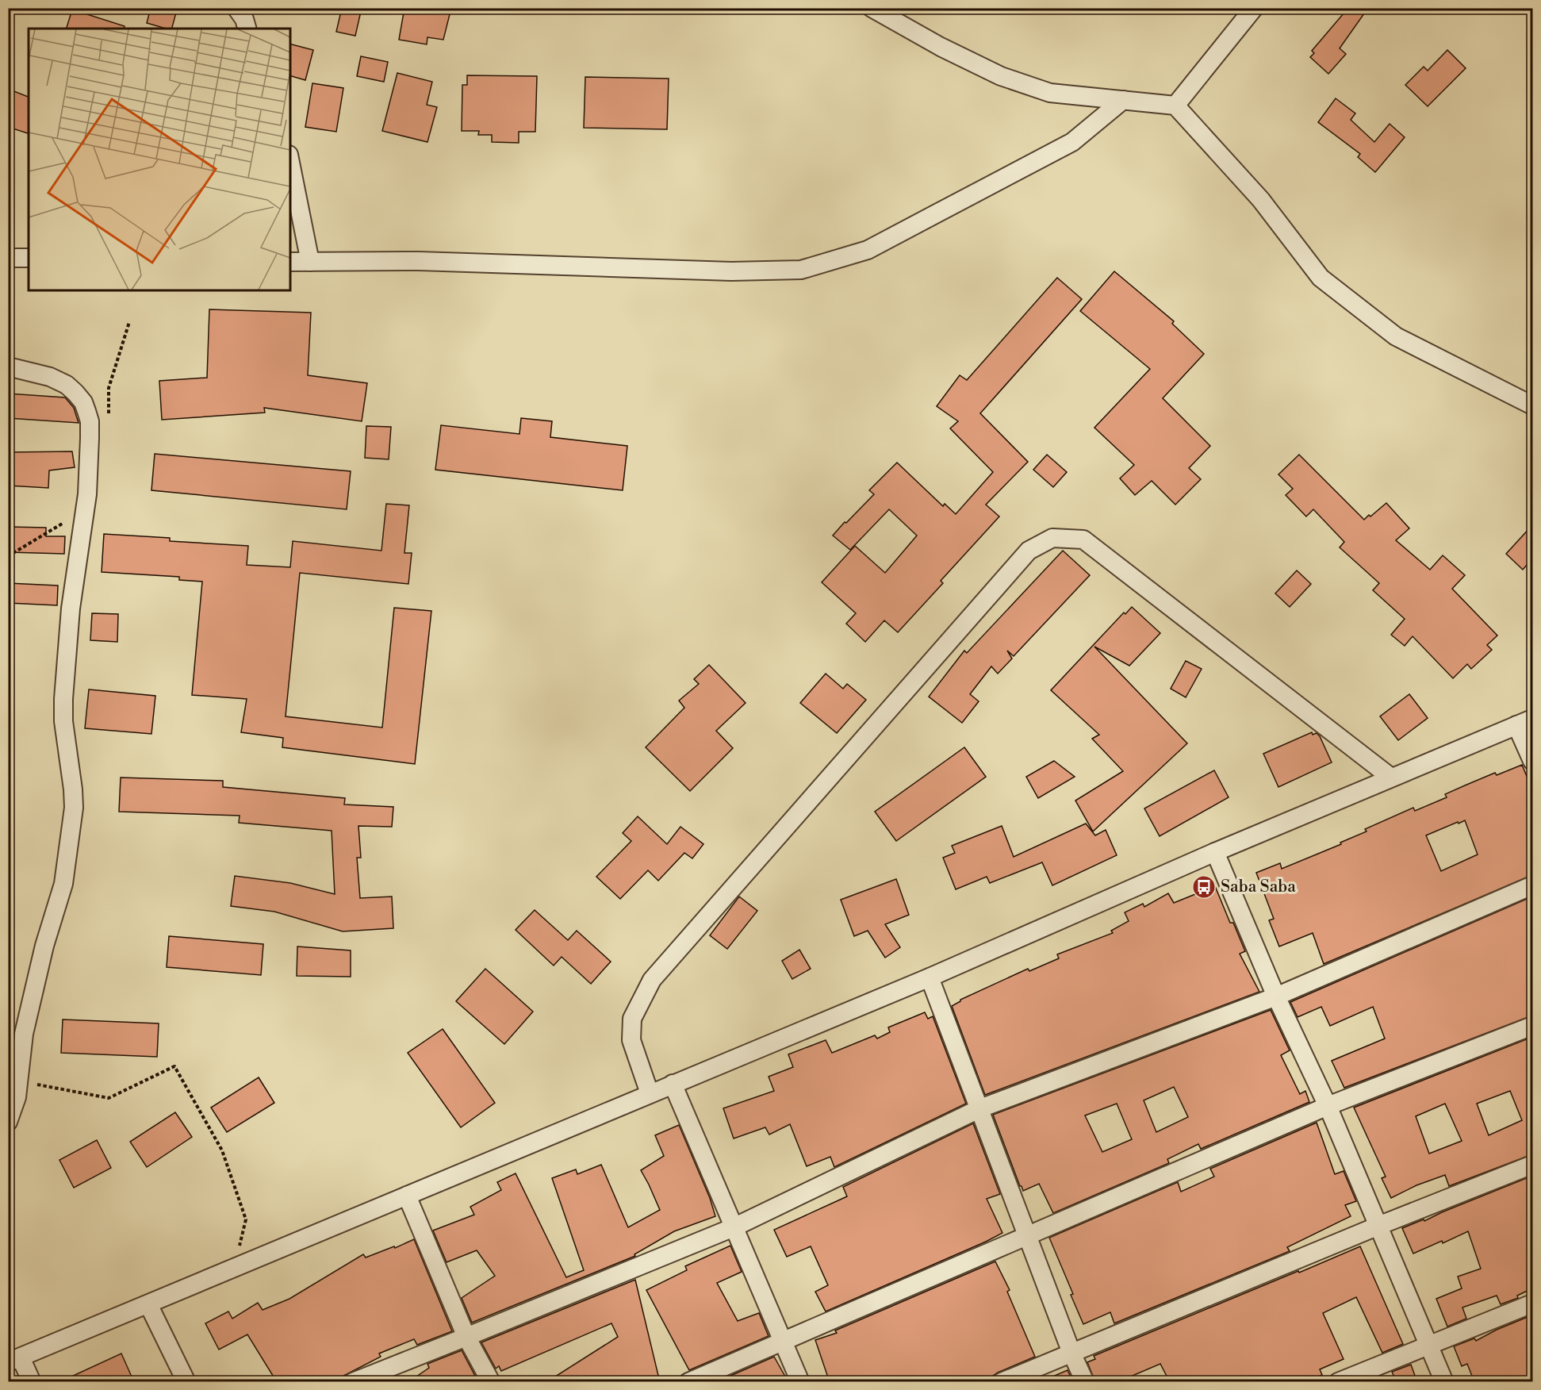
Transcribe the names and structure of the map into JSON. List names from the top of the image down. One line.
{"places":{"bus stop":["Saba Saba"]}}
